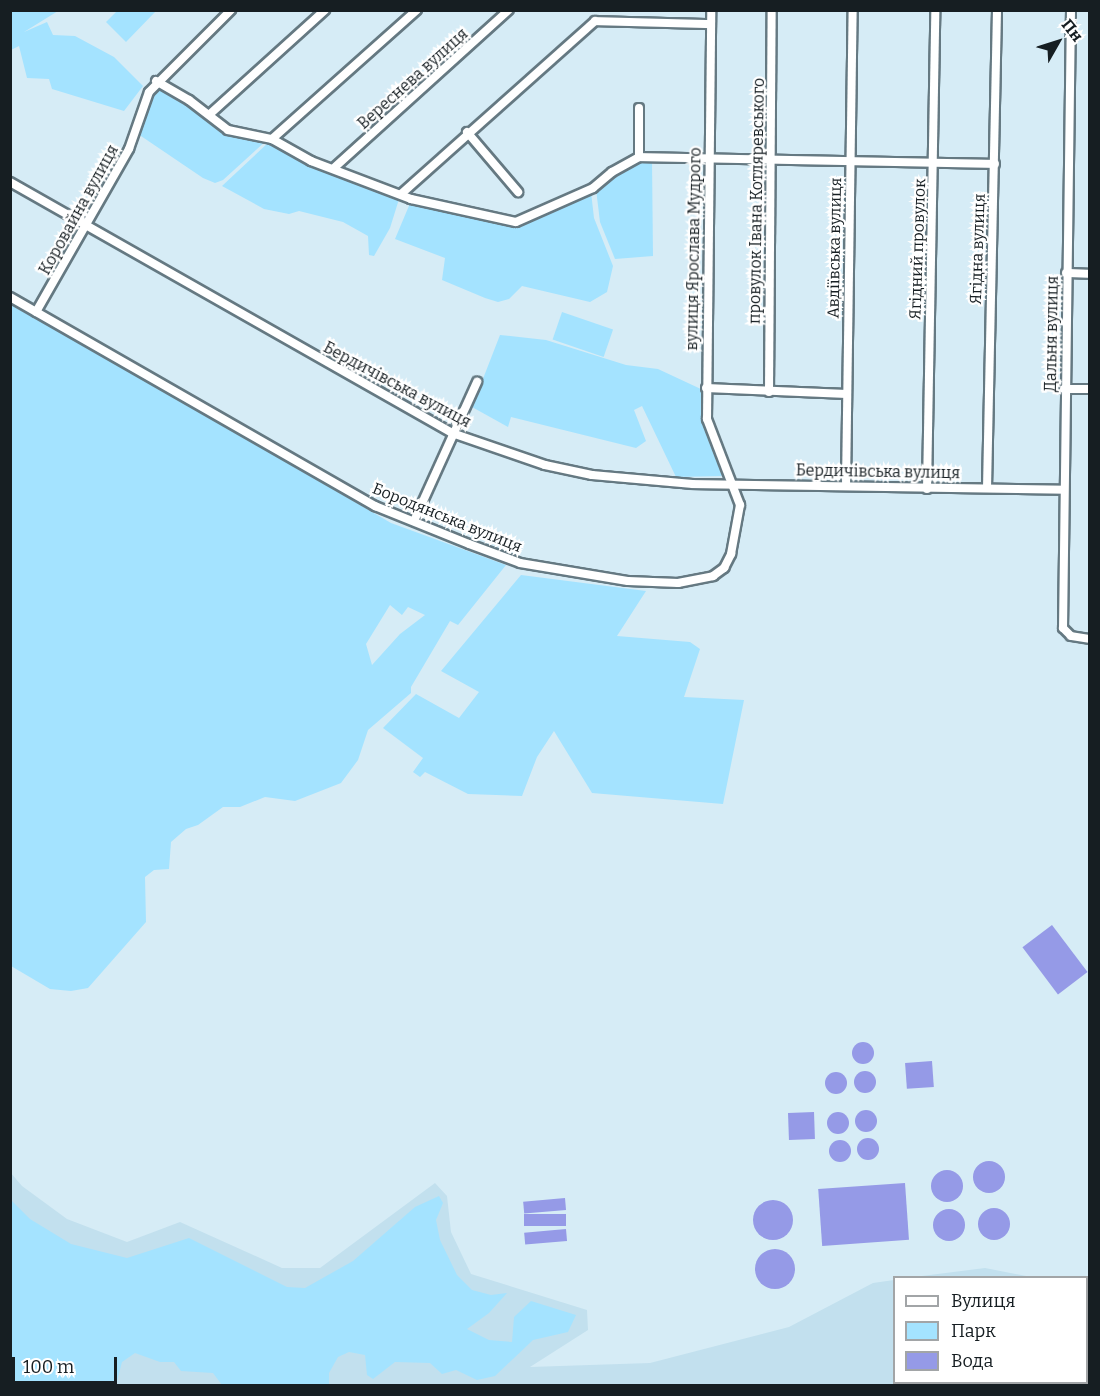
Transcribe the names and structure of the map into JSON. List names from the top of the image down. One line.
{"streets":{"street":["Вереснева вулиця","провулок Івана Котляревського","Коровайна вулиця","Авдіївська вулиця","вулиця Ярослава Мудрого","Ягідний провулок","Ягідна вулиця","Дальня вулиця","Бердичівська вулиця","Бородянська вулиця"]},"crossings":[["Коровайна вулиця","Бердичівська вулиця"],["Коровайна вулиця","Бородянська вулиця"],["Авдіївська вулиця","Бердичівська вулиця"],["вулиця Ярослава Мудрого","Бердичівська вулиця"],["вулиця Ярослава Мудрого","Бородянська вулиця"],["Ягідний провулок","Бердичівська вулиця"],["Ягідна вулиця","Бердичівська вулиця"],["Дальня вулиця","Бердичівська вулиця"],["Бердичівська вулиця","Бородянська вулиця"]],"legend":["Вулиця","Парк","Вода"],"scale_bar":"100 m","north":"top right"}
